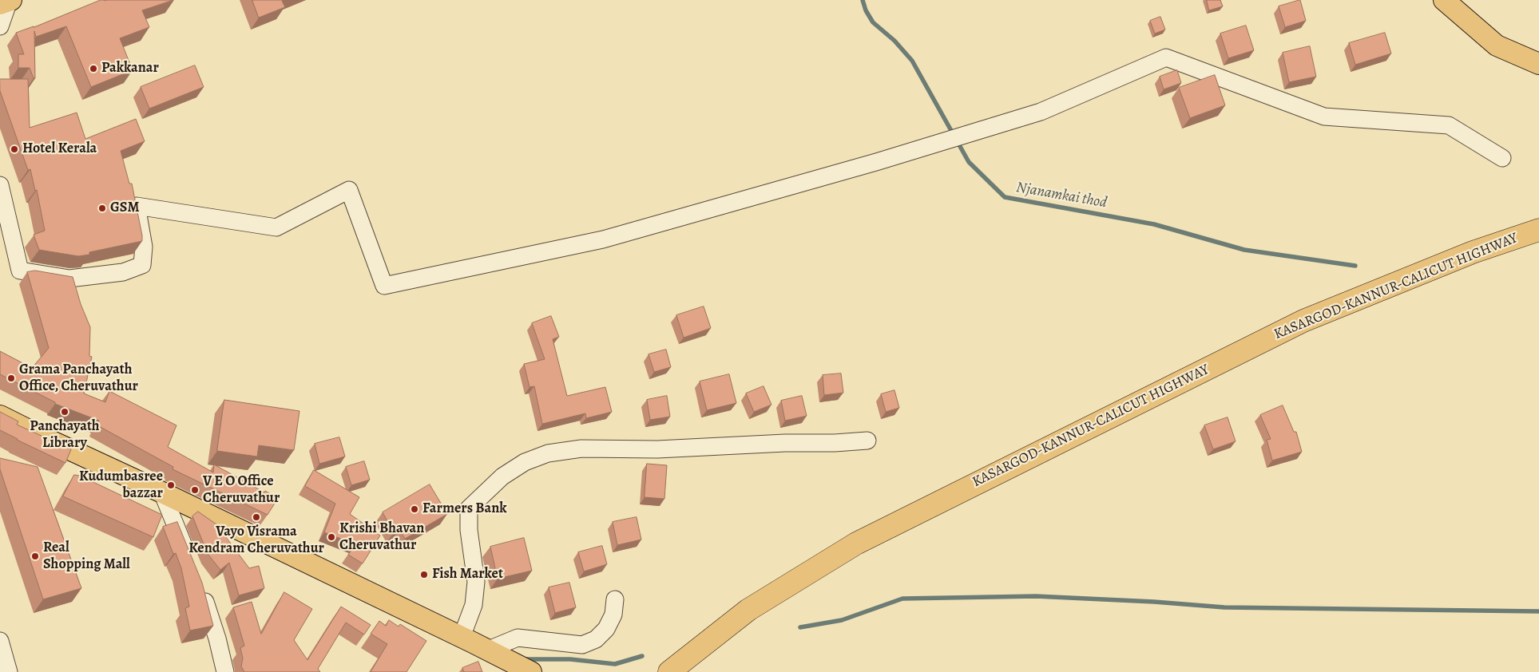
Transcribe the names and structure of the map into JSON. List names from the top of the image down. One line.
{"streets":{"highway":["KASARGOD-KANNUR-CALICUT HIGHWAY"]},"water":["Njanamkai thod"],"places":["Pakkanar","Hotel Kerala","GSM","Grama Panchayath Office, Cheruvathur","Panchayath Library","Kudumbasree bazzar","V E O Office Cheruvathur","Farmers Bank","Vayo Visrama Kendram Cheruvathur","Krishi Bhavan Cheruvathur","Real Shopping Mall","Fish Market"]}
